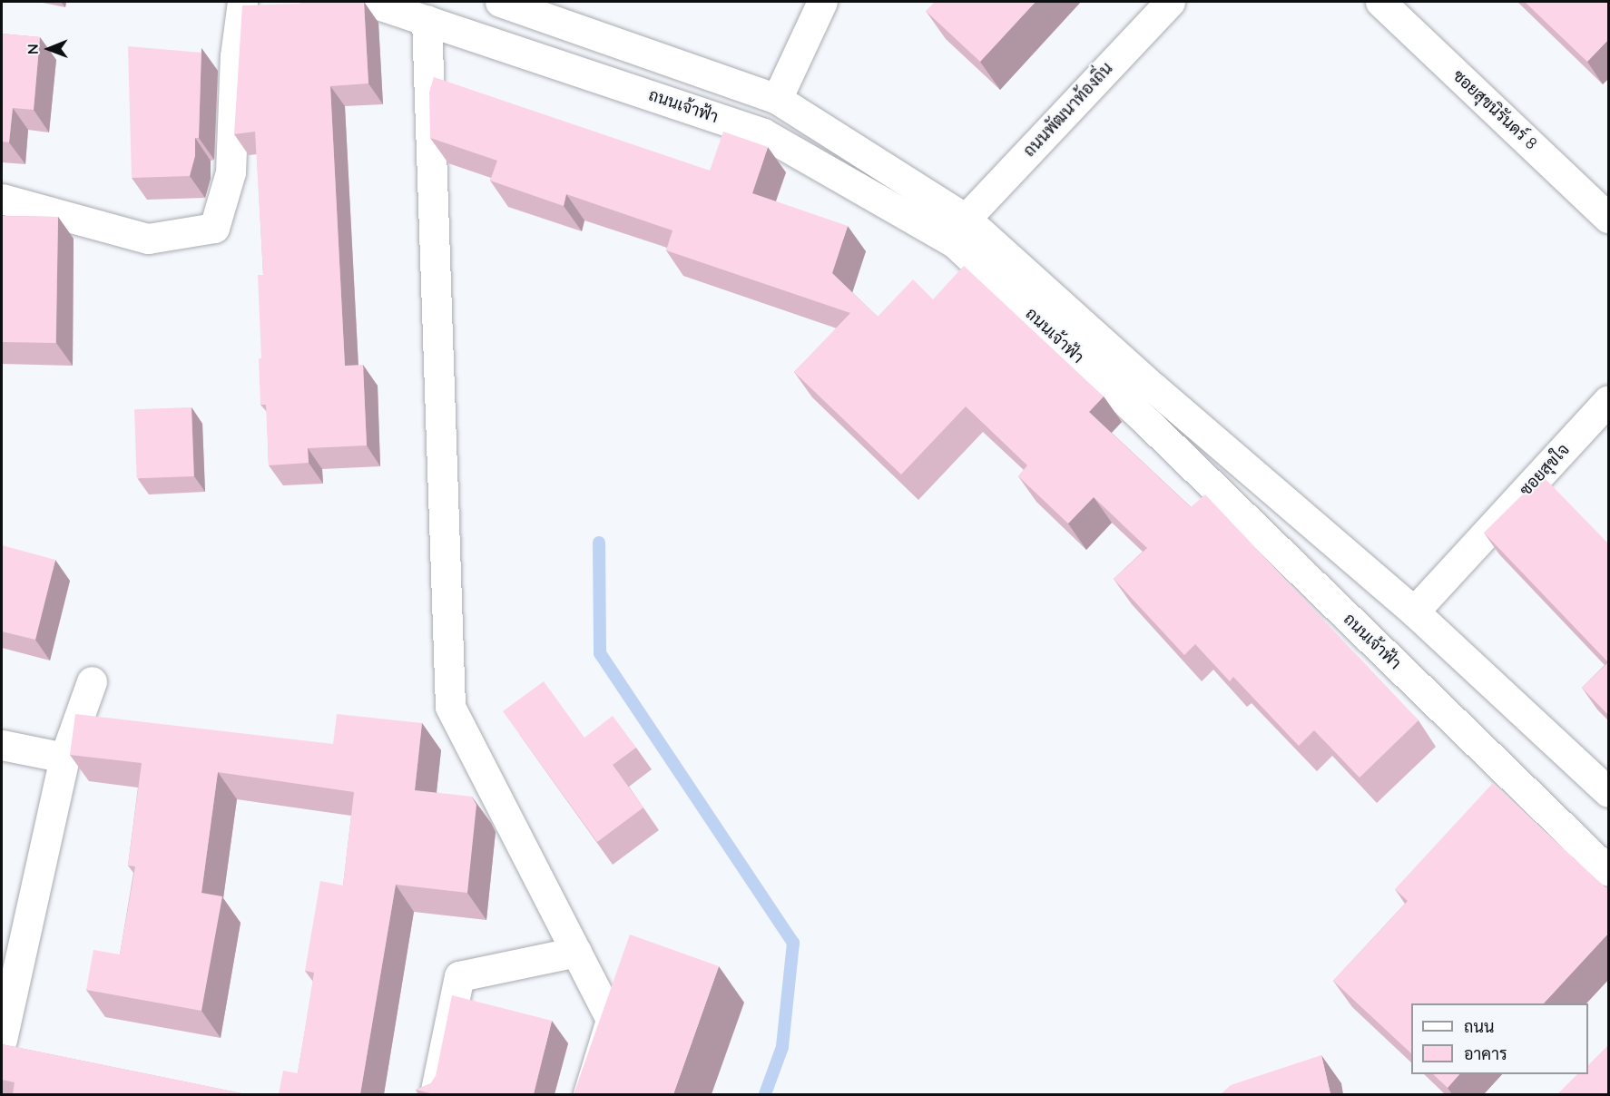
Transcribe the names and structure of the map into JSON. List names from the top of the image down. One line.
{"streets":{"main road":["ถนนเจ้าฟ้า","ถนนพัฒนาท้องถิ่น","ซอยสุขนิรันดร์ 8","ซอยสุขใจ"]},"crossings":[["ถนนเจ้าฟ้า","ถนนพัฒนาท้องถิ่น"],["ถนนเจ้าฟ้า","ซอยสุขใจ"]],"legend":["ถนน","อาคาร"],"north":"left"}
